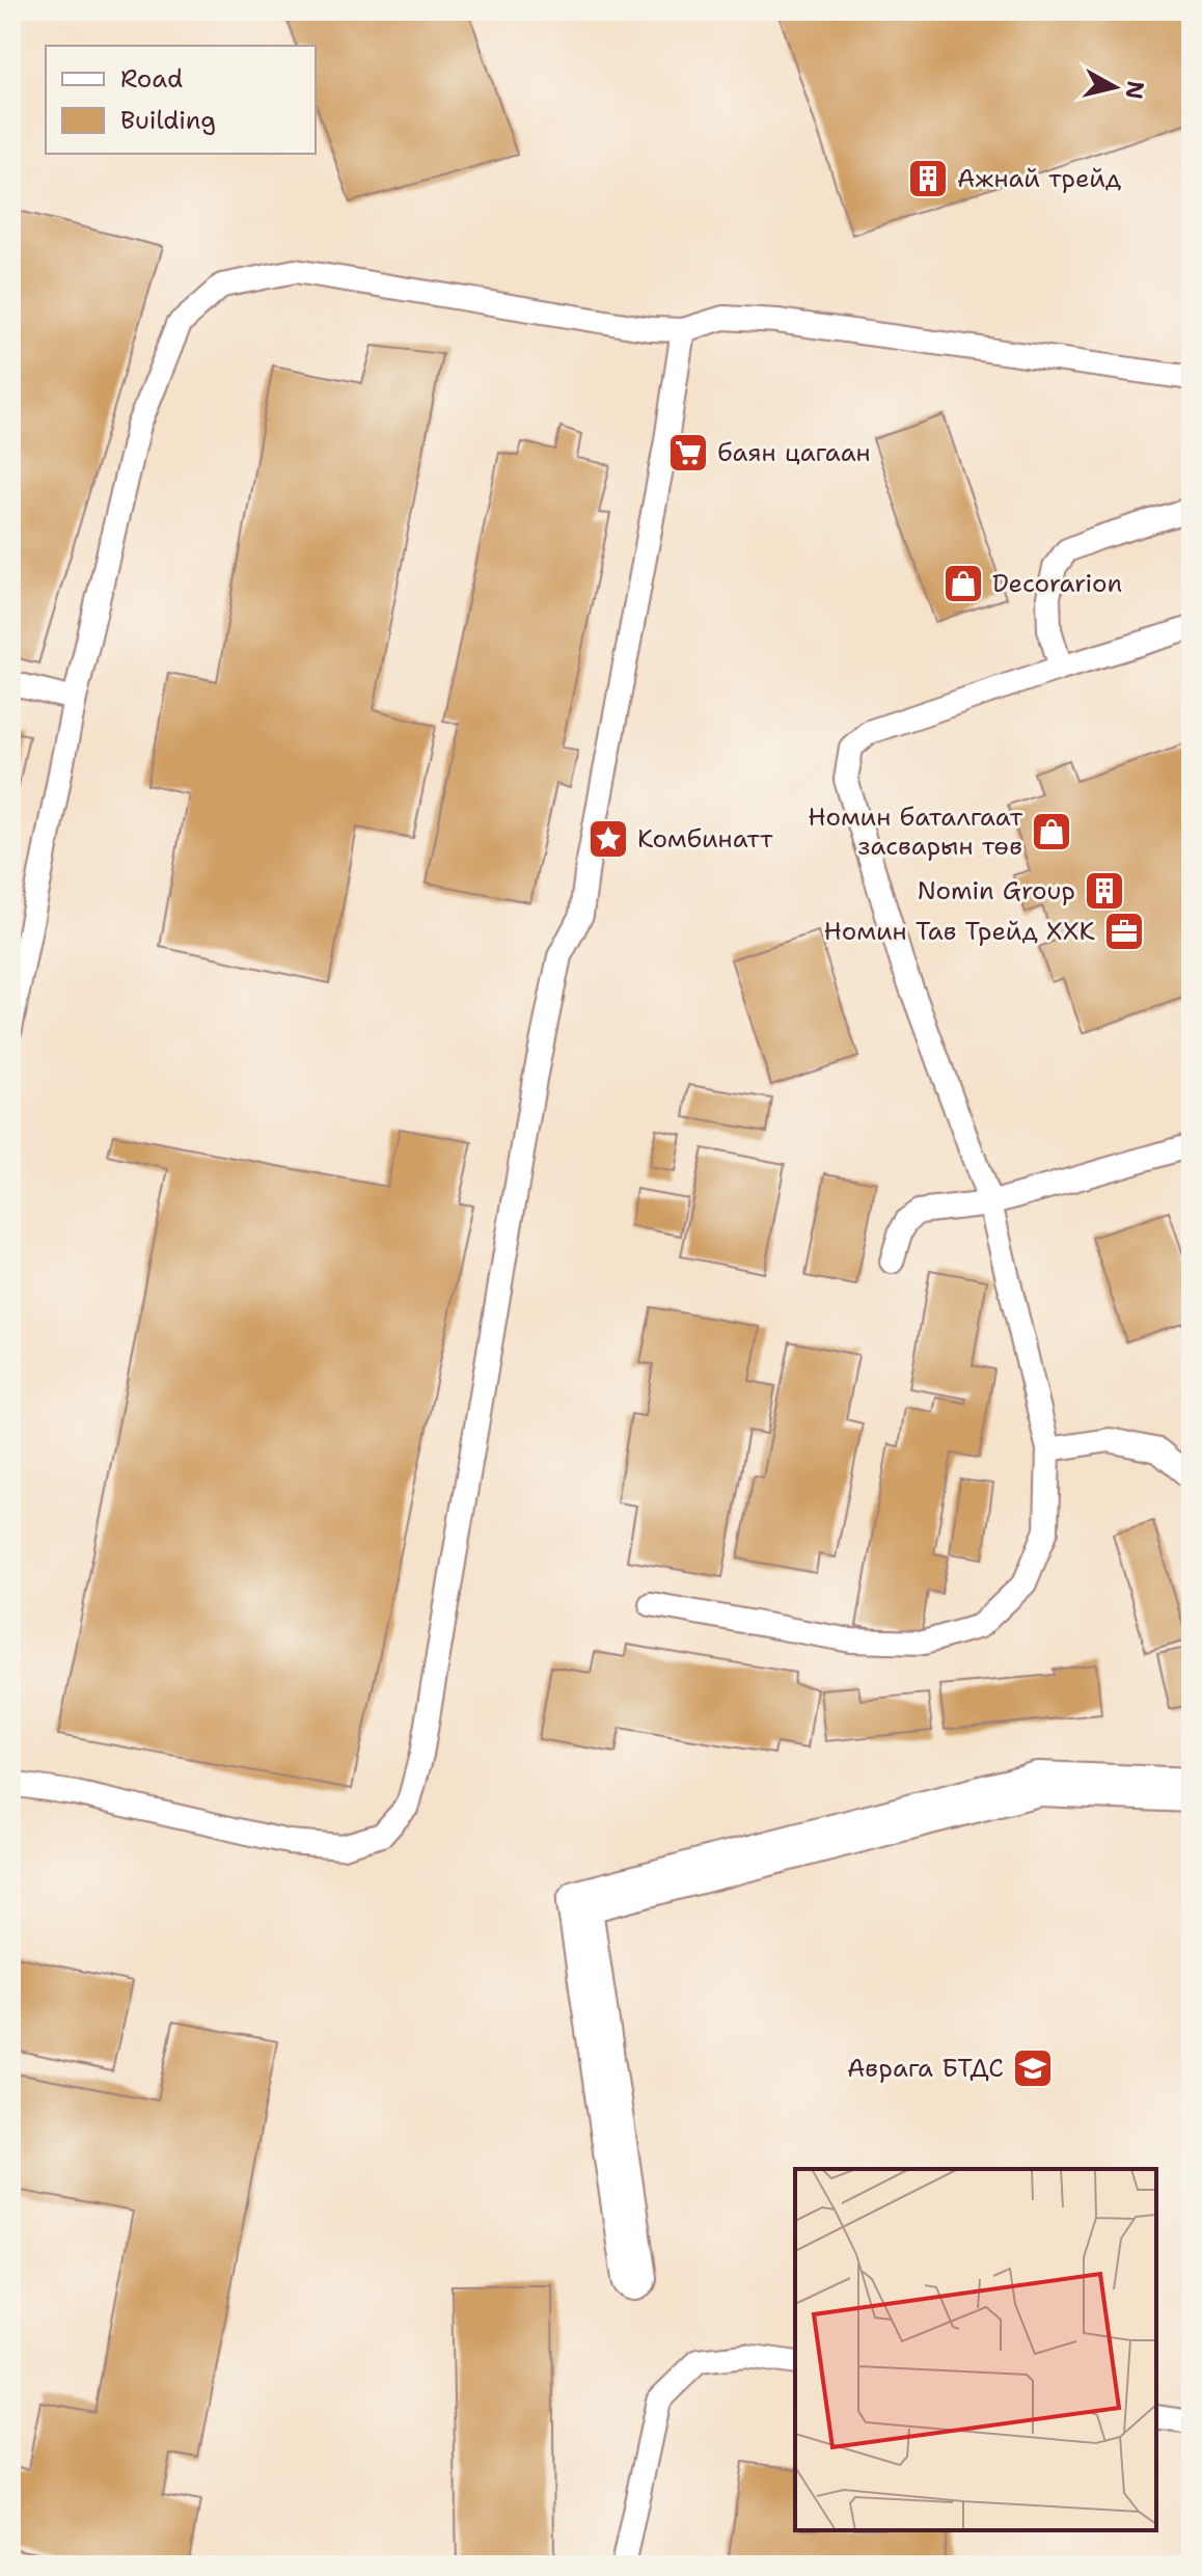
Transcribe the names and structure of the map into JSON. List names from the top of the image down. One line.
{"places":{"building":["Ажнай трейд","Nomin Group"],"supermarket":["баян цагаан"],"shop":["Decorarion","Номин баталгаат засварын төв"],"place":["Комбинатт"],"office":["Номин Тав Трейд ХХК"],"school or university":["Аврага БТДС"]},"legend":["Road","Building"],"north":"right"}
